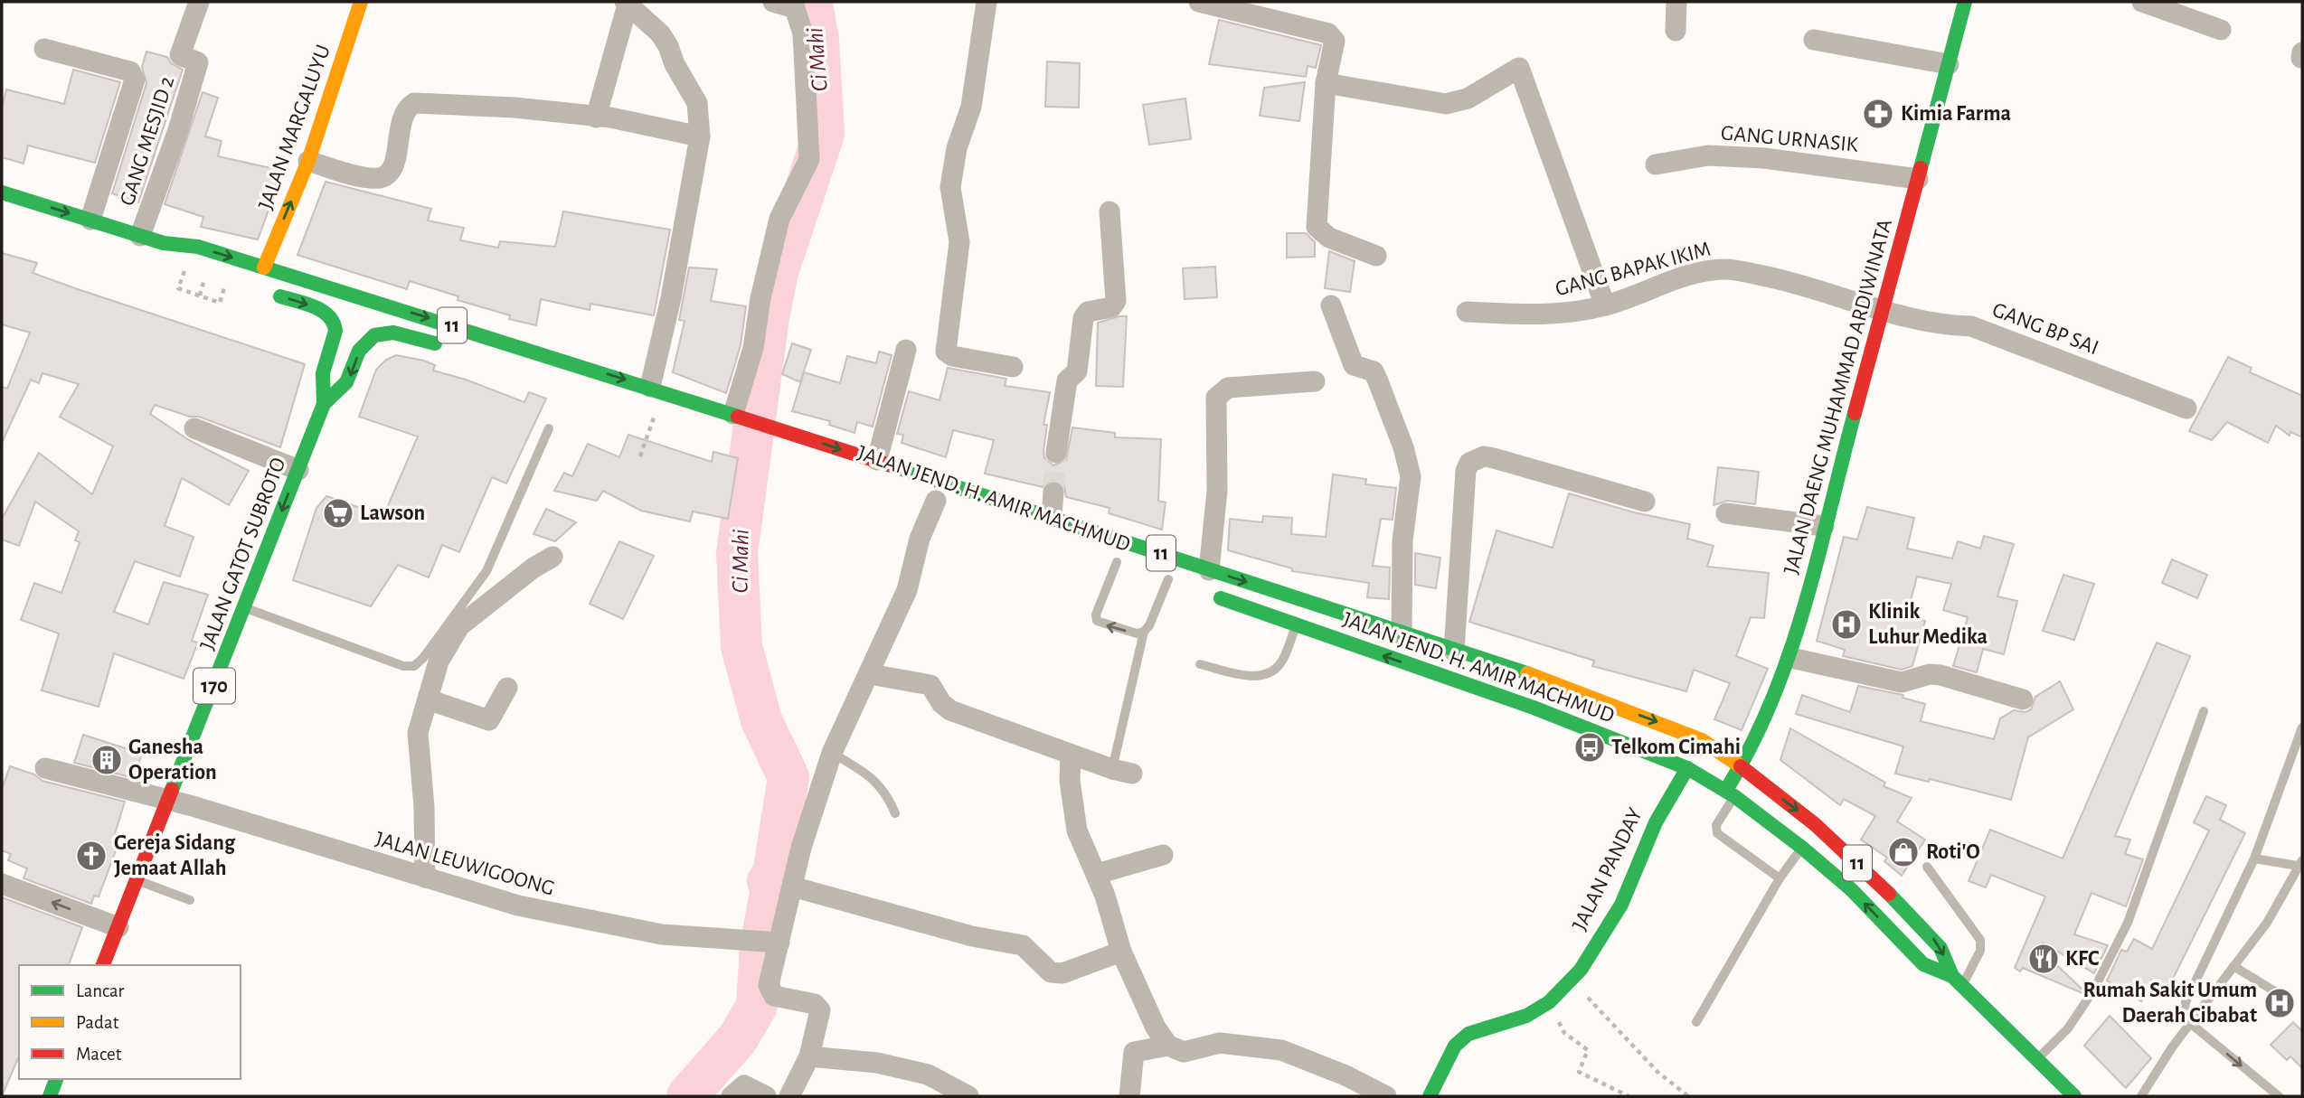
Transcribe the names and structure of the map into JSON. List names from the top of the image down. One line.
{"streets":{"main road":["JALAN MARGALUYU","11","JALAN DAENG MUHAMMAD ARDIWINATA","JALAN JEND. H. AMIR MACHMUD","JALAN GATOT SUBROTO","170","JALAN PANDAY"],"street":["GANG URNASIK","GANG MESJID 2","GANG BAPAK IKIM","GANG BP SAI","JALAN LEUWIGOONG"]},"crossings":[["JALAN MARGALUYU","JALAN JEND. H. AMIR MACHMUD"],["GANG URNASIK","JALAN DAENG MUHAMMAD ARDIWINATA"],["GANG MESJID 2","JALAN JEND. H. AMIR MACHMUD"],["GANG BAPAK IKIM","GANG BP SAI"],["GANG BAPAK IKIM","JALAN DAENG MUHAMMAD ARDIWINATA"],["11","JALAN GATOT SUBROTO"],["GANG BP SAI","JALAN DAENG MUHAMMAD ARDIWINATA"],["JALAN DAENG MUHAMMAD ARDIWINATA","JALAN JEND. H. AMIR MACHMUD"],["JALAN JEND. H. AMIR MACHMUD","JALAN PANDAY"],["JALAN GATOT SUBROTO","JALAN LEUWIGOONG"]],"one_way":["JALAN MARGALUYU"],"water":["Ci Mahi"],"places":{"pharmacy":["Kimia Farma"],"supermarket":["Lawson"],"hospital":["Klinik Luhur Medika","Rumah Sakit Umum Daerah Cibabat"],"bus stop":["Telkom Cimahi"],"building":["Ganesha Operation"],"shop":["Roti'O"],"church":["Gereja Sidang Jemaat Allah"],"restaurant":["KFC"]},"legend":["Lancar","Padat","Macet"]}
